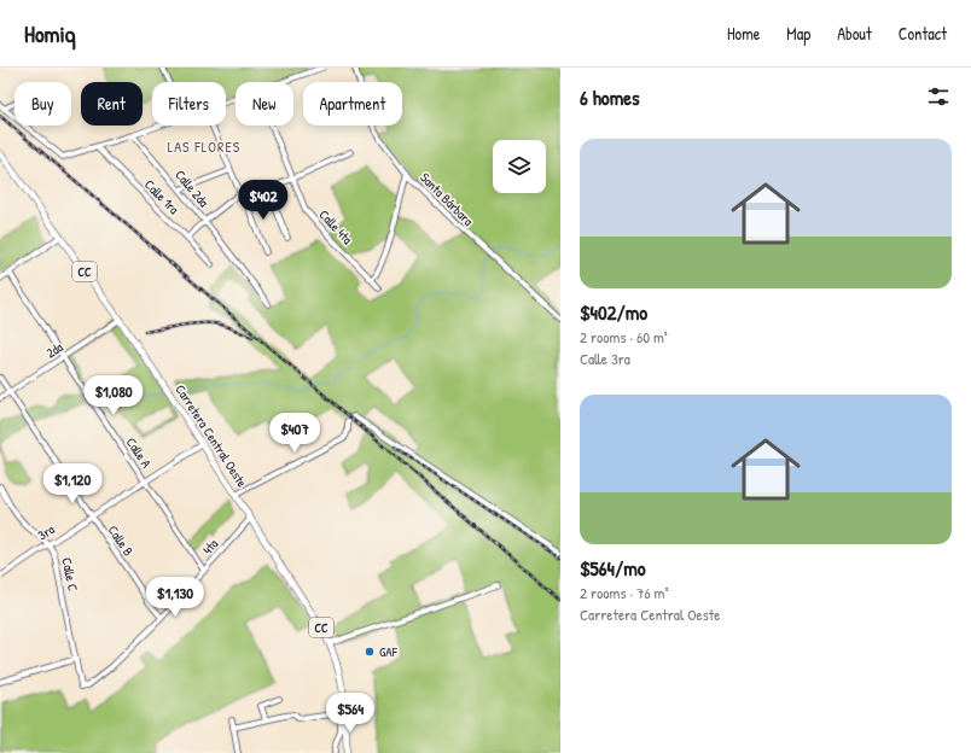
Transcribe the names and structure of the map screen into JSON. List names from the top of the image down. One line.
{"streets":{"main road":["CC","Carretera Central Oeste"],"street":["Calle 2da","Calle 1ra","Santa Bárbara","Calle 4ta","2da","Calle A","3ra","Calle B","4ta","Calle C"]},"crossings":[["2da","Carretera Central Oeste"],["2da","Calle A"],["2da","Calle B"],["Carretera Central Oeste","3ra"],["Carretera Central Oeste","4ta"],["Calle A","3ra"],["Calle A","4ta"],["3ra","Calle B"],["3ra","Calle C"],["Calle B","4ta"],["4ta","Calle C"]],"districts":["LAS FLORES"],"places":["GAF"],"page":{"header":"Homiq","nav":["Home","Map","About","Contact"],"heading":"6 homes","chip":["Buy","Rent","Filters","New","Apartment"],"list":[{"name":"$402/mo","note":"2 rooms · 60 m² · Calle 3ra"},{"name":"$564/mo","note":"2 rooms · 76 m² · Carretera Central Oeste"}],"price":["$402","$1,080","$407","$1,120","$1,130","$564"]}}
